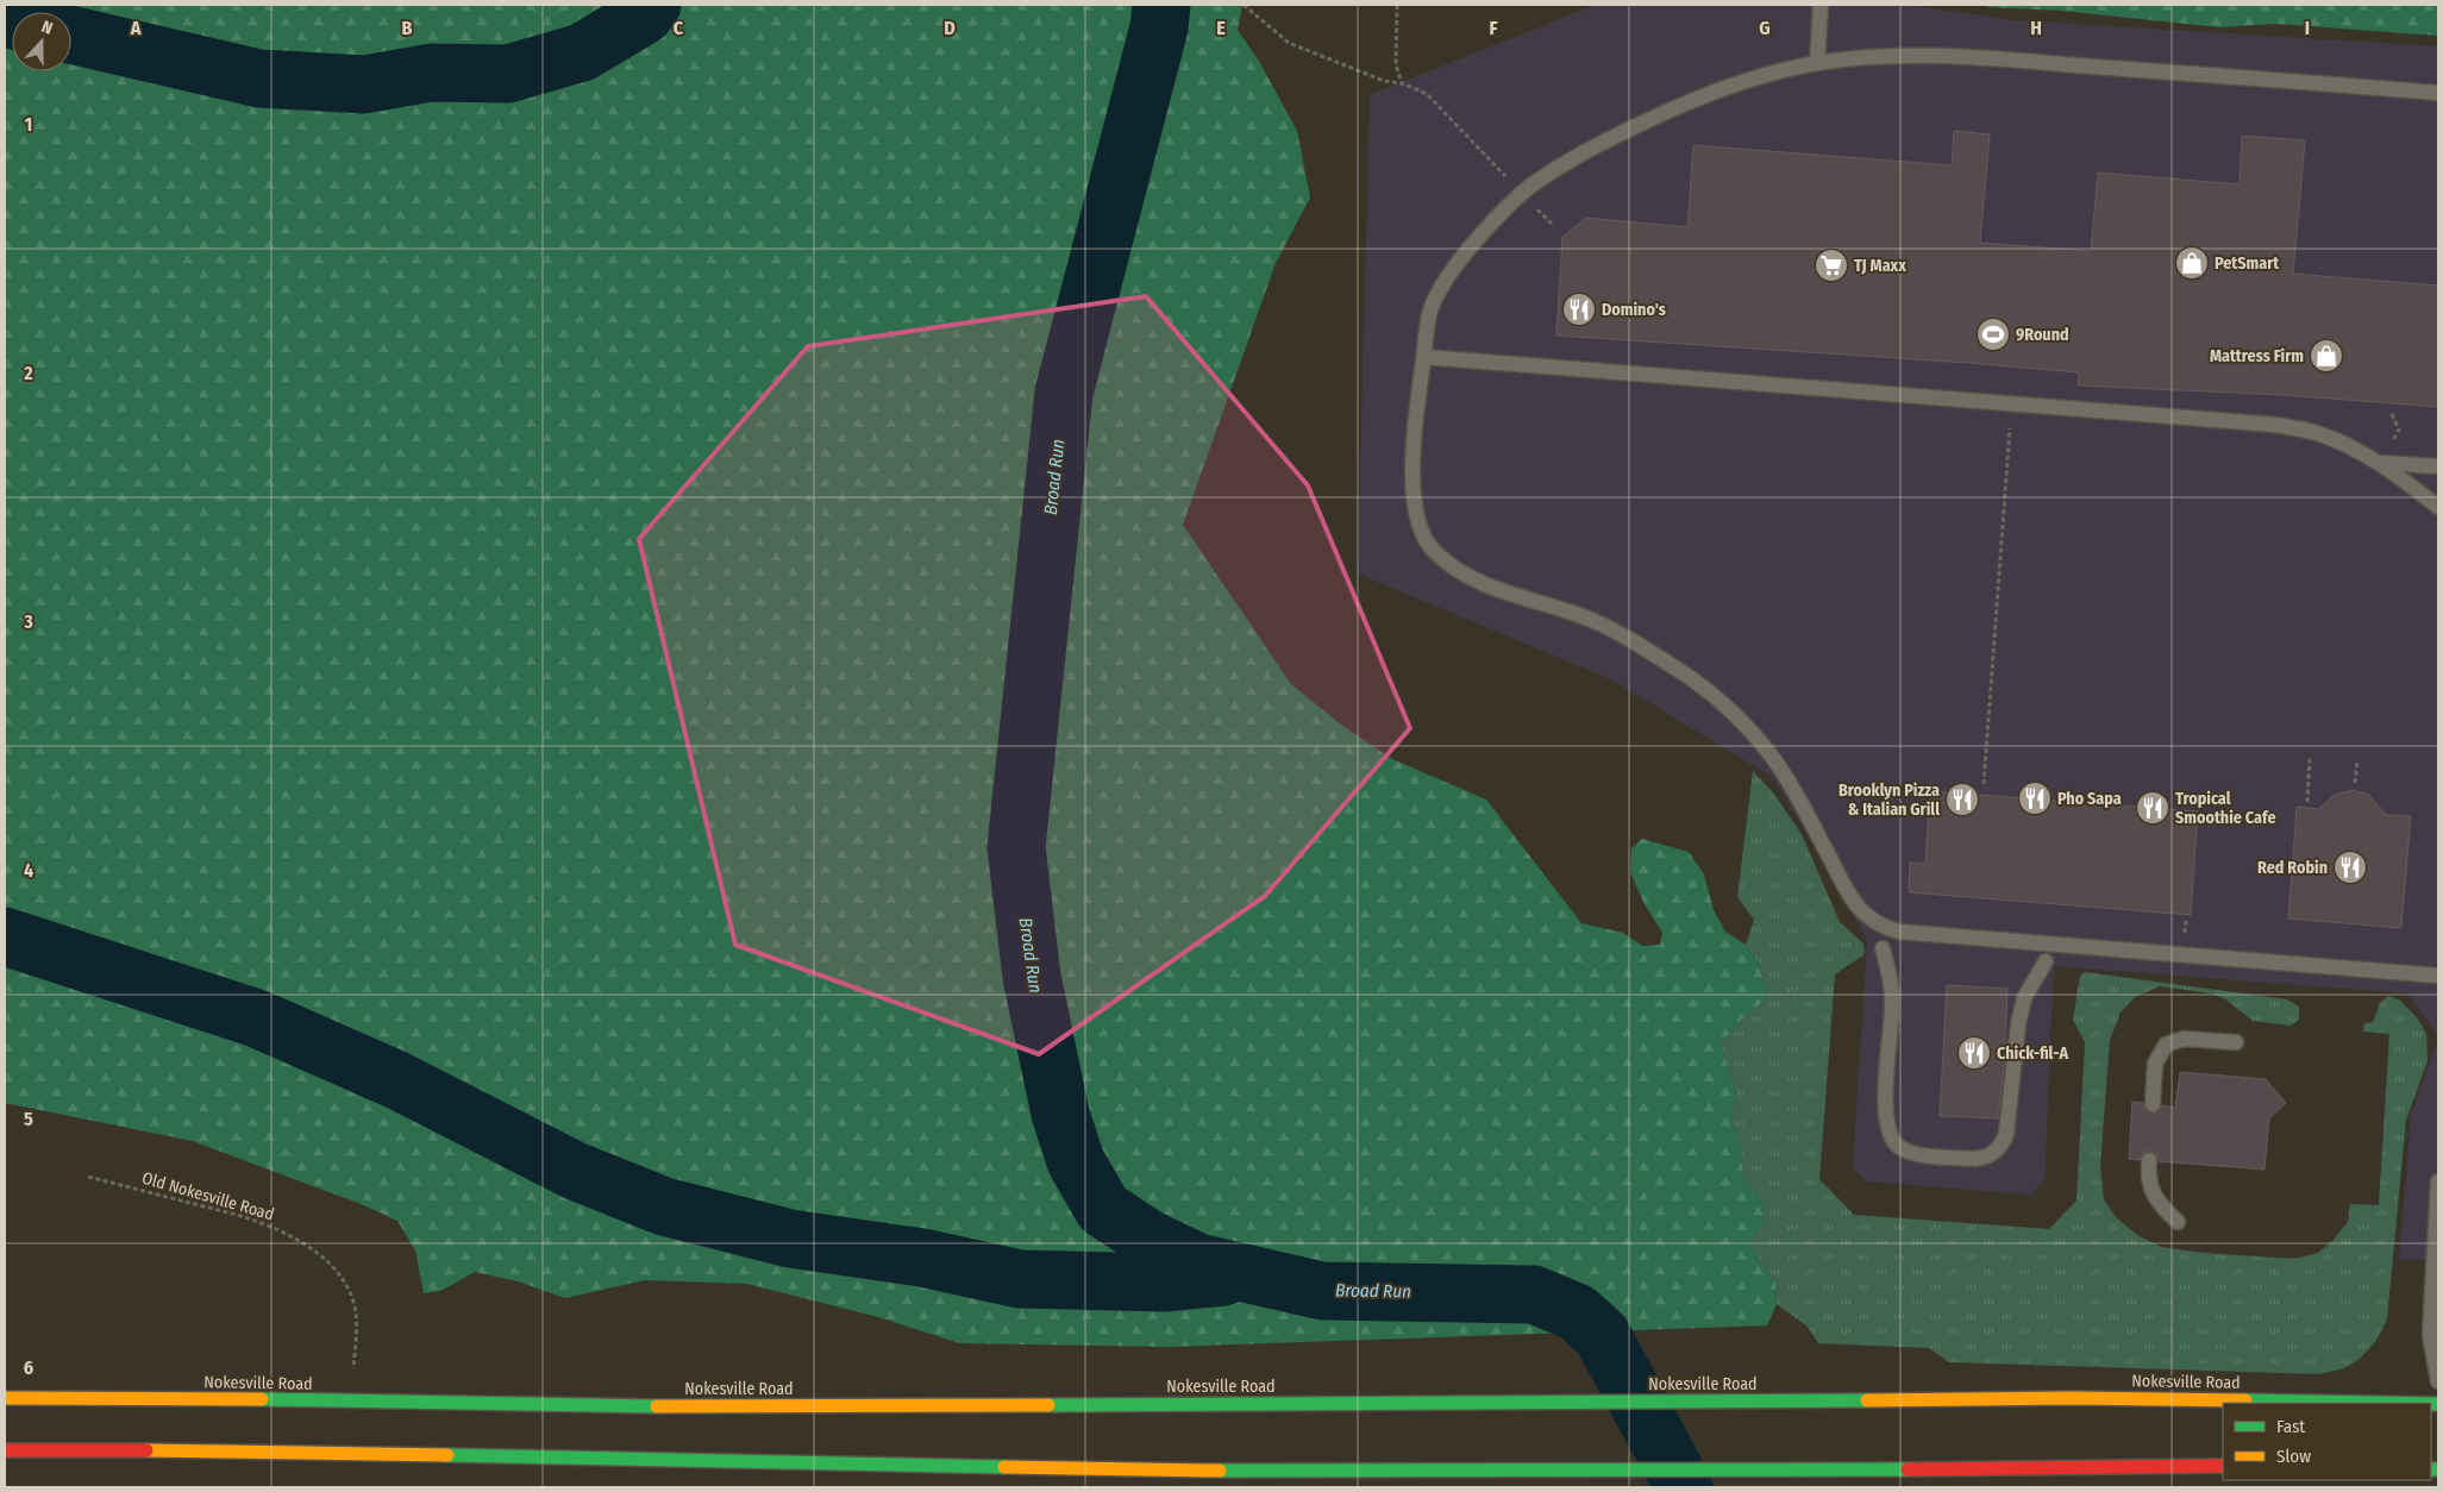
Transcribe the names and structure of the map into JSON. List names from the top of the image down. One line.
{"streets":{"highway":["Nokesville Road"],"path":["Old Nokesville Road"]},"water":["Broad Run"],"places":{"shop":["PetSmart","Mattress Firm"],"supermarket":["TJ Maxx"],"restaurant":["Domino's","Pho Sapa","Brooklyn Pizza & Italian Grill","Tropical Smoothie Cafe","Red Robin","Chick-fil-A"],"sports":["9Round"]},"legend":["Fast","Slow"],"north":"top","grid":{"columns":["A","B","C","D","E","F","G","H","I"],"rows":["1","2","3","4","5","6"]}}
